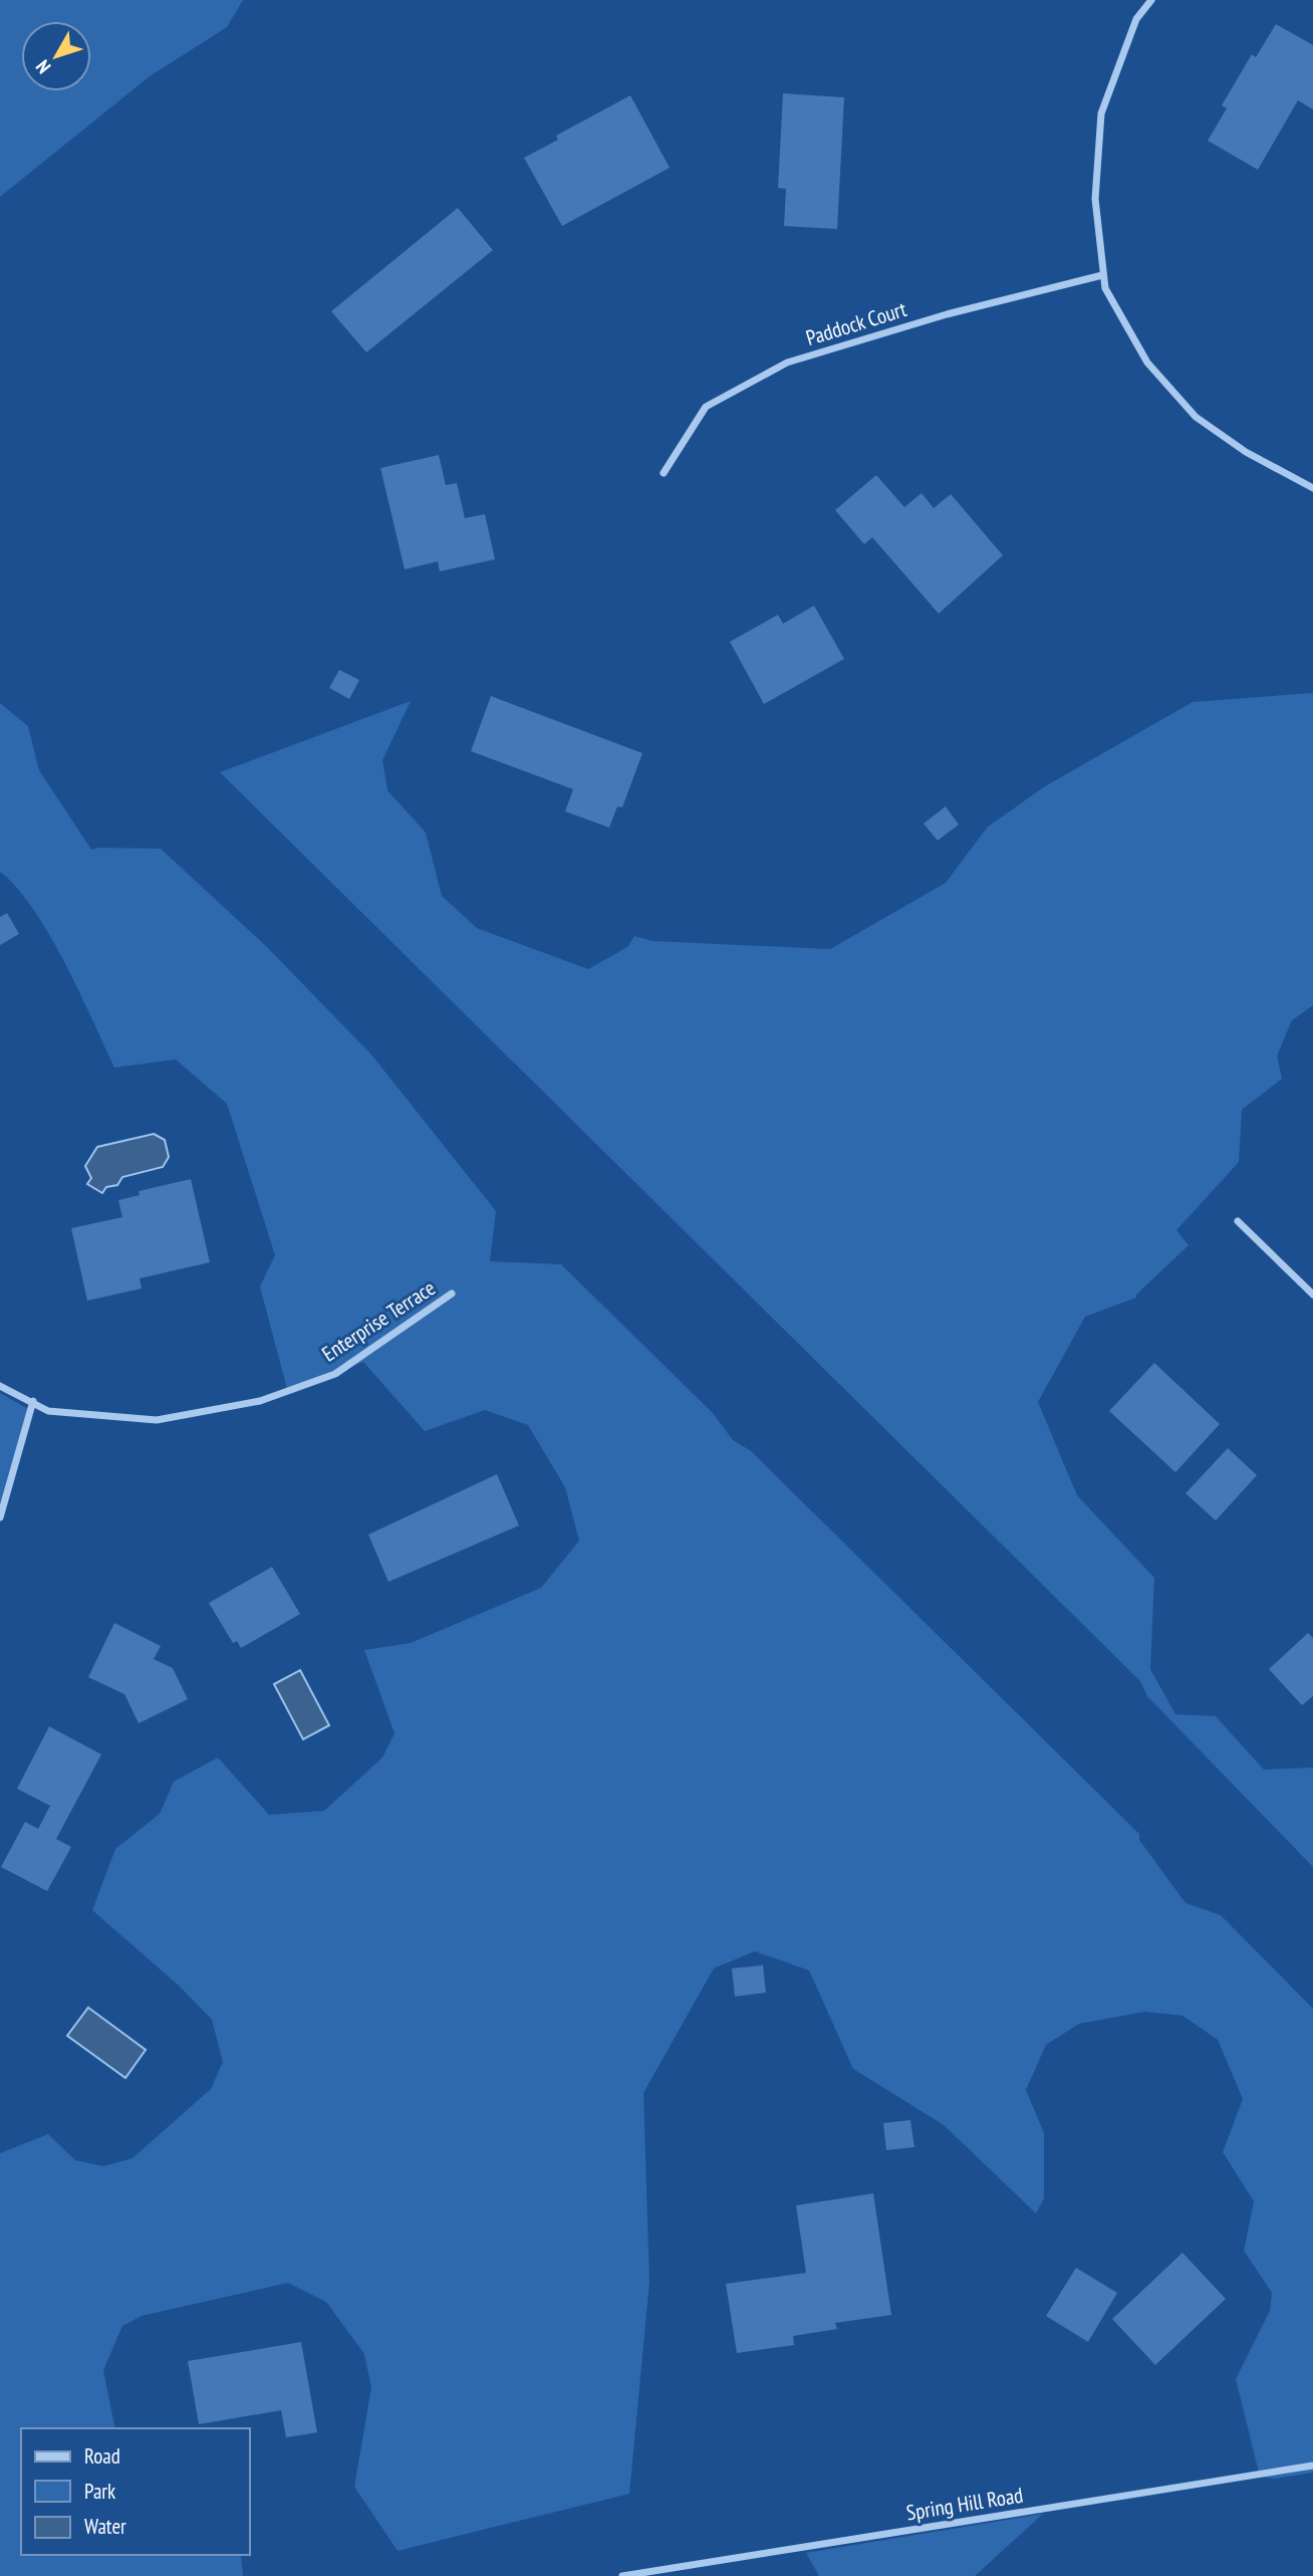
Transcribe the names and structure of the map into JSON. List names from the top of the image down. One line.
{"streets":{"street":["Paddock Court","Enterprise Terrace","Spring Hill Road"]},"legend":["Road","Park","Water"],"north":"bottom left"}
